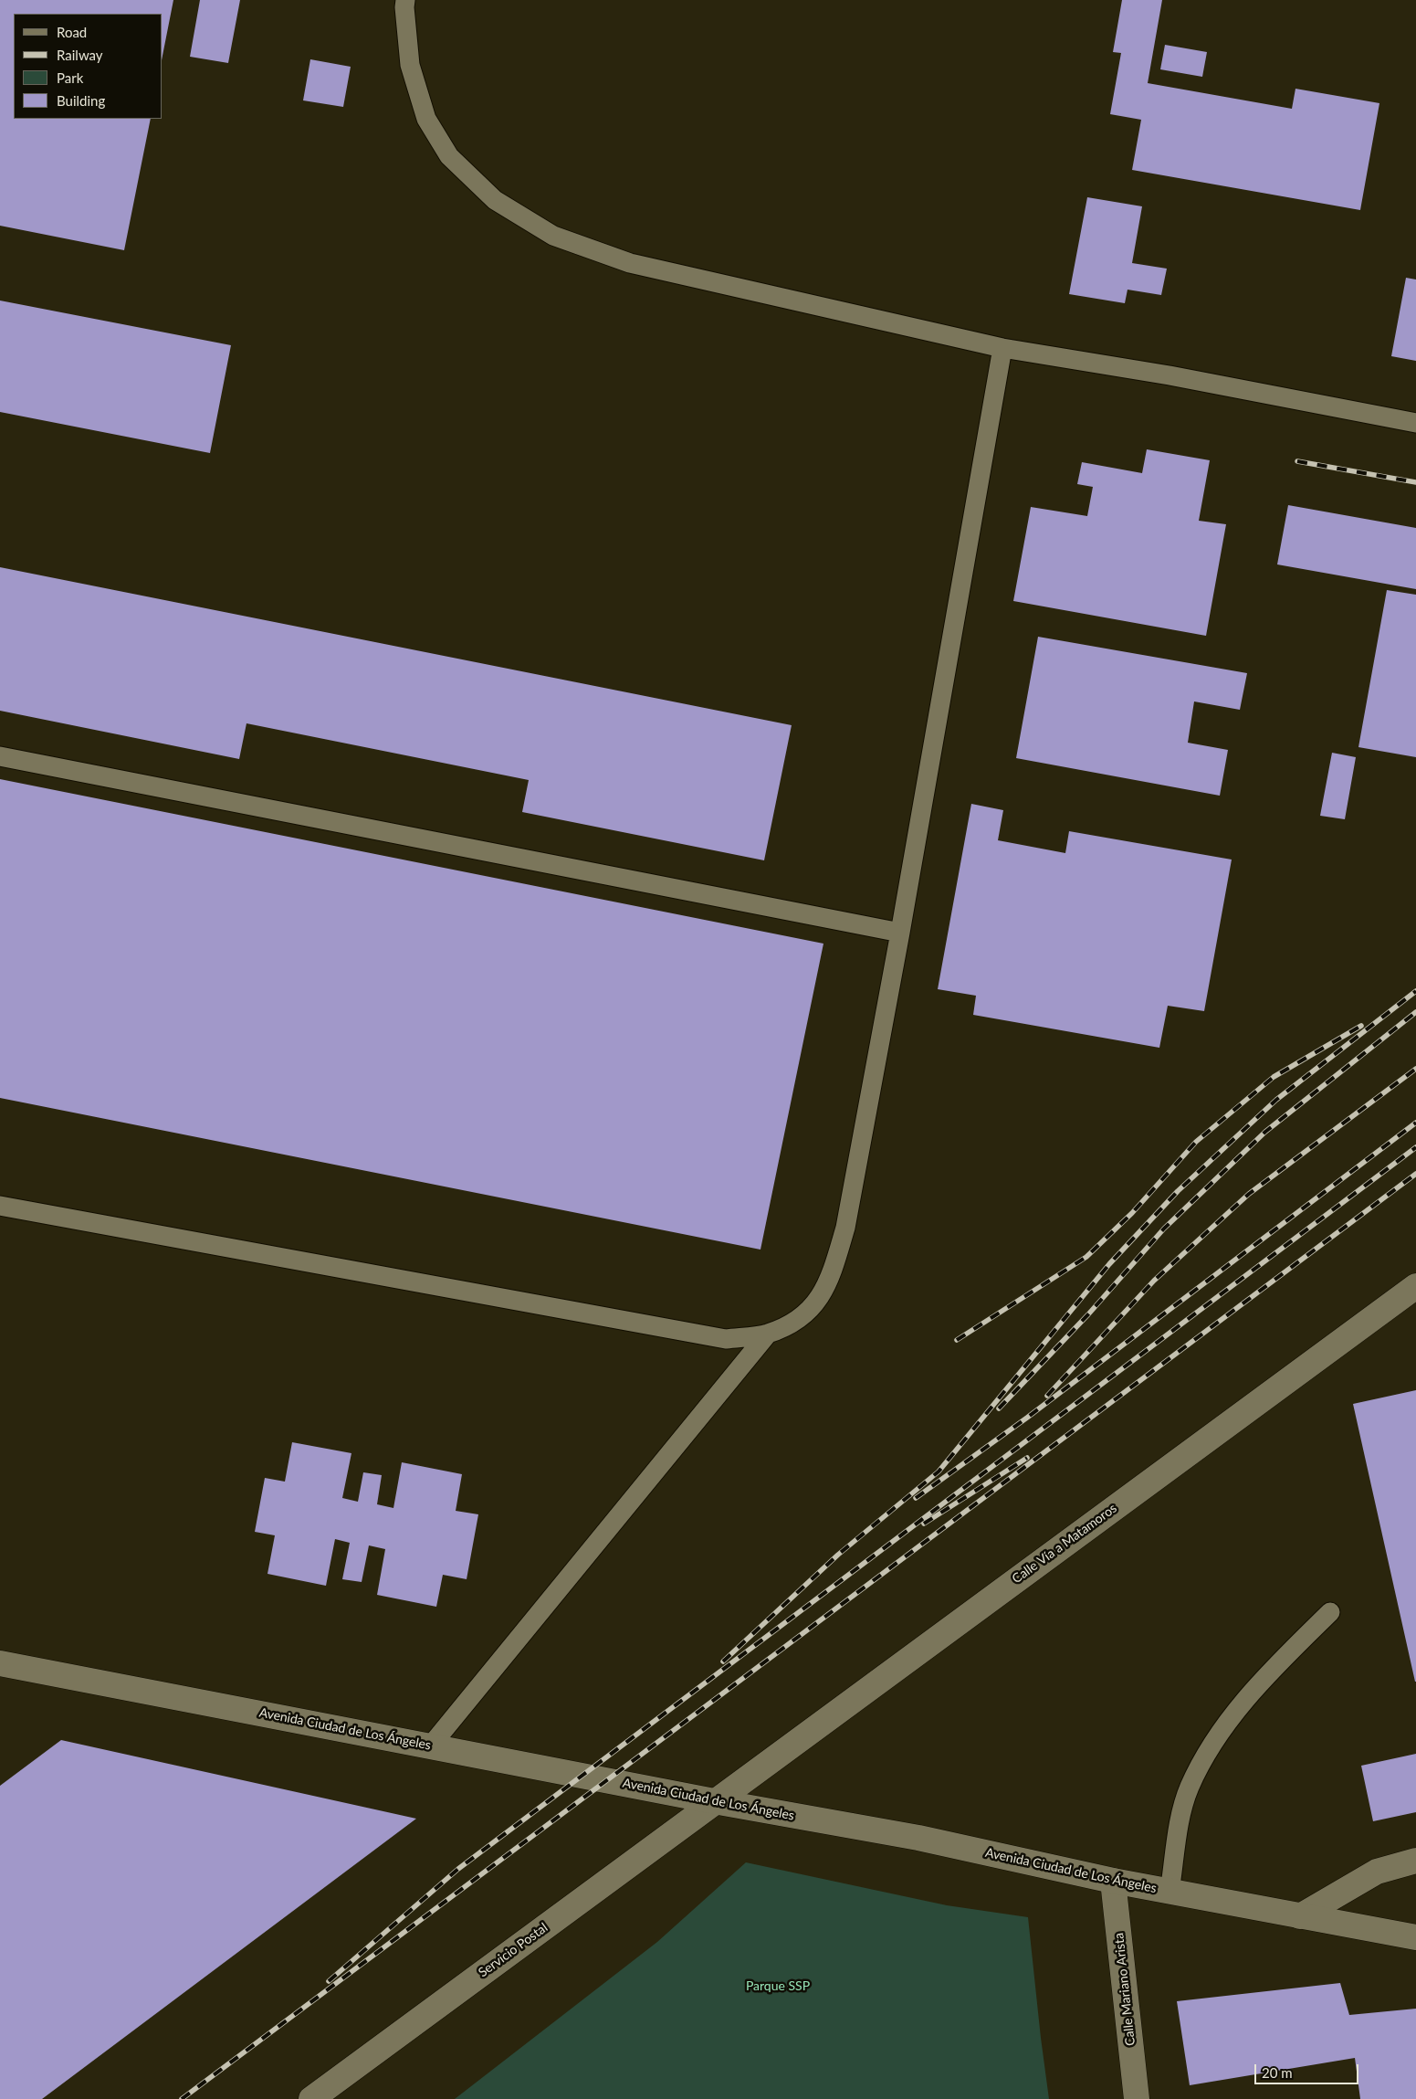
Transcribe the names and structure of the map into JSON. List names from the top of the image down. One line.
{"streets":{"street":["Calle Vía a Matamoros","Avenida Ciudad de Los Ángeles","Servicio Postal","Calle Mariano Arista"]},"crossings":[["Calle Vía a Matamoros","Avenida Ciudad de Los Ángeles"],["Calle Vía a Matamoros","Servicio Postal"],["Avenida Ciudad de Los Ángeles","Servicio Postal"],["Avenida Ciudad de Los Ángeles","Calle Mariano Arista"]],"parks":["Parque SSP"],"legend":["Road","Railway","Park","Building"],"scale_bar":"20 m"}
